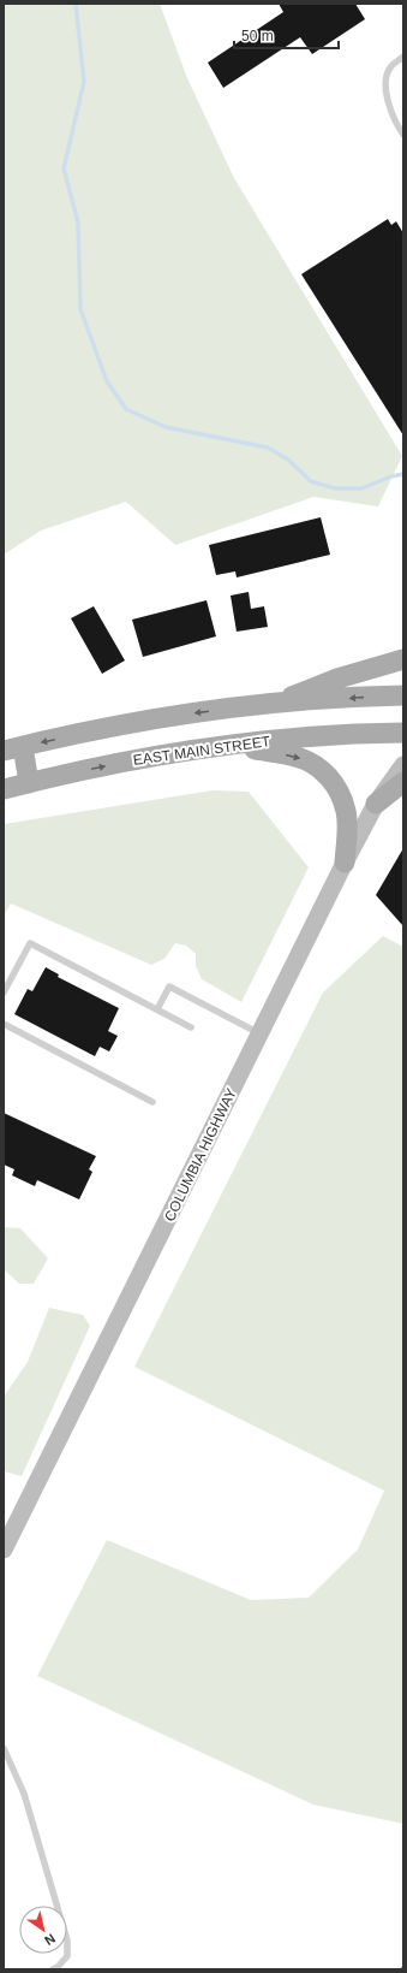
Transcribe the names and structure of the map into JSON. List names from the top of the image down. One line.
{"streets":{"main road":["EAST MAIN STREET","COLUMBIA HIGHWAY"]},"scale_bar":"50 m","north":"bottom right"}
